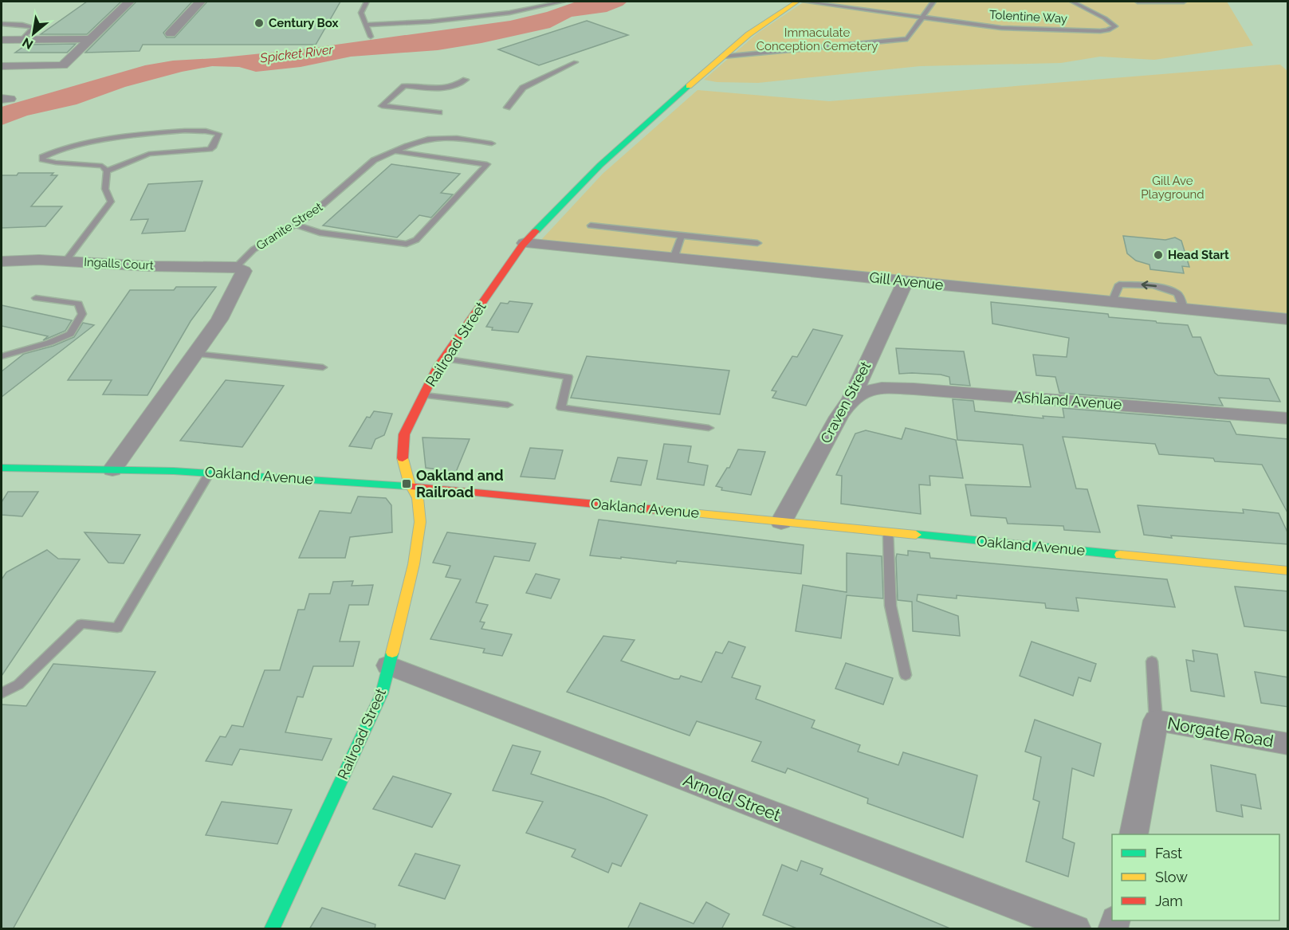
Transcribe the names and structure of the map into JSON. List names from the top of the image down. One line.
{"streets":{"main road":["Railroad Street","Oakland Avenue"],"street":["Ingalls Court","Gill Avenue","Ashland Avenue","Craven Street","Norgate Road","Arnold Street"],"lane":["Tolentine Way","Granite Street"]},"crossings":[["Granite Street","Ingalls Court"],["Gill Avenue","Railroad Street"],["Gill Avenue","Craven Street"],["Railroad Street","Oakland Avenue"],["Railroad Street","Arnold Street"],["Ashland Avenue","Craven Street"],["Craven Street","Oakland Avenue"]],"water":["Spicket River"],"parks":["Immaculate Conception Cemetery","Gill Ave Playground"],"places":{"other":["Century Box","Head Start"],"transit":["Oakland and Railroad"]},"legend":["Fast","Slow","Jam"],"north":"bottom left"}
